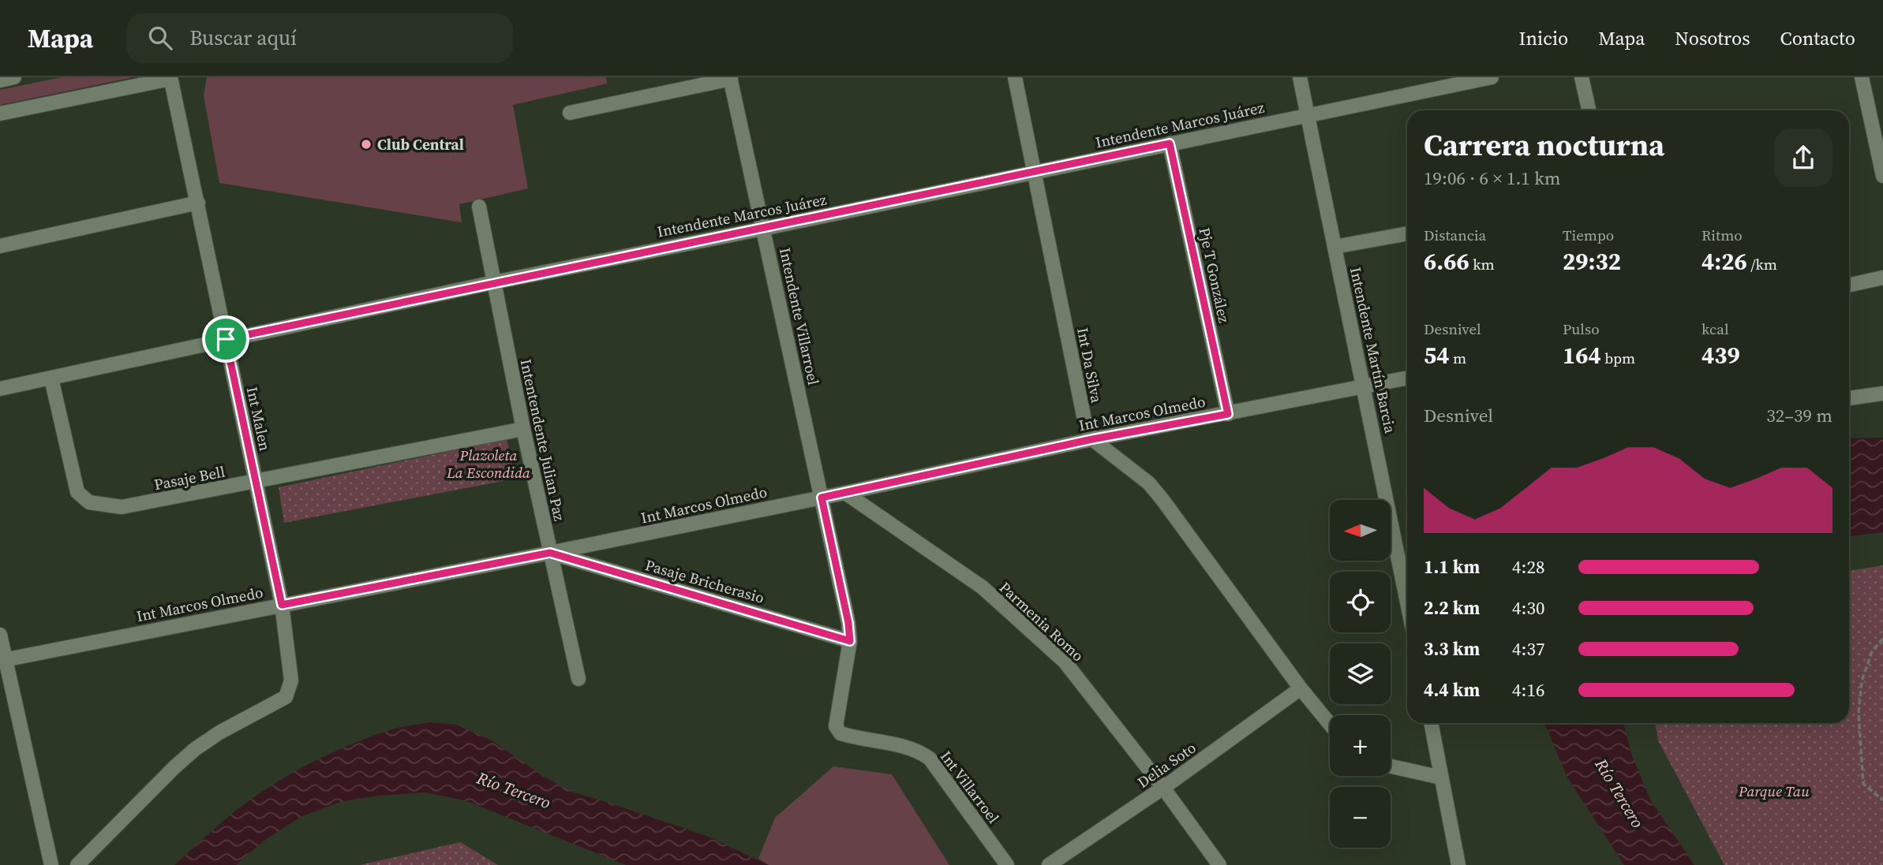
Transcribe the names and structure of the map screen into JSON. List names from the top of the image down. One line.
{"streets":{"street":["Intendente Marcos Juárez","Pje T González","Intendente Villarroel","Intendente Martín Barcia","Int Da Silva","Int Marcos Olmedo","Int Malen","Intentendente Julian Paz","Pasaje Bell","Pasaje Bricherasio","Parmenia Romo","Delia Soto","Int Villarroel"]},"crossings":[["Intendente Marcos Juárez","Pje T González"],["Intendente Marcos Juárez","Intendente Villarroel"],["Intendente Marcos Juárez","Intendente Martín Barcia"],["Intendente Marcos Juárez","Int Da Silva"],["Intendente Marcos Juárez","Int Malen"],["Intendente Marcos Juárez","Intentendente Julian Paz"],["Intendente Marcos Juárez","Pasaje Bell"],["Pje T González","Int Marcos Olmedo"],["Intendente Villarroel","Int Marcos Olmedo"],["Intendente Villarroel","Int Villarroel"],["Intendente Martín Barcia","Int Marcos Olmedo"],["Int Da Silva","Int Marcos Olmedo"],["Int Marcos Olmedo","Int Malen"],["Int Marcos Olmedo","Intentendente Julian Paz"],["Int Marcos Olmedo","Pasaje Bricherasio"],["Int Marcos Olmedo","Parmenia Romo"],["Int Marcos Olmedo","Int Villarroel"],["Int Malen","Pasaje Bell"],["Intentendente Julian Paz","Pasaje Bell"],["Intentendente Julian Paz","Pasaje Bricherasio"],["Pasaje Bricherasio","Int Villarroel"],["Parmenia Romo","Delia Soto"]],"water":["Río Tercero"],"parks":["Plazoleta La Escondida","Parque Tau"],"places":["Club Central"],"north":"left","page":{"header":"Mapa","search":"Buscar aquí","nav":["Inicio","Mapa","Nosotros","Contacto"],"heading":["Carrera nocturna","19:06 · 6 × 1.1 km"],"stats":[["Distancia","6.66 km"],["Tiempo","29:32"],["Ritmo","4:26 /km"],["Desnivel","54 m"],["Pulso","164 bpm"],["kcal","439"]],"chart":["Desnivel","32–39 m"],"map_buttons":["+","−"],"list":[{"name":"1.1 km","note":"4:28"},{"name":"2.2 km","note":"4:30"},{"name":"3.3 km","note":"4:37"},{"name":"4.4 km","note":"4:16"}]}}
